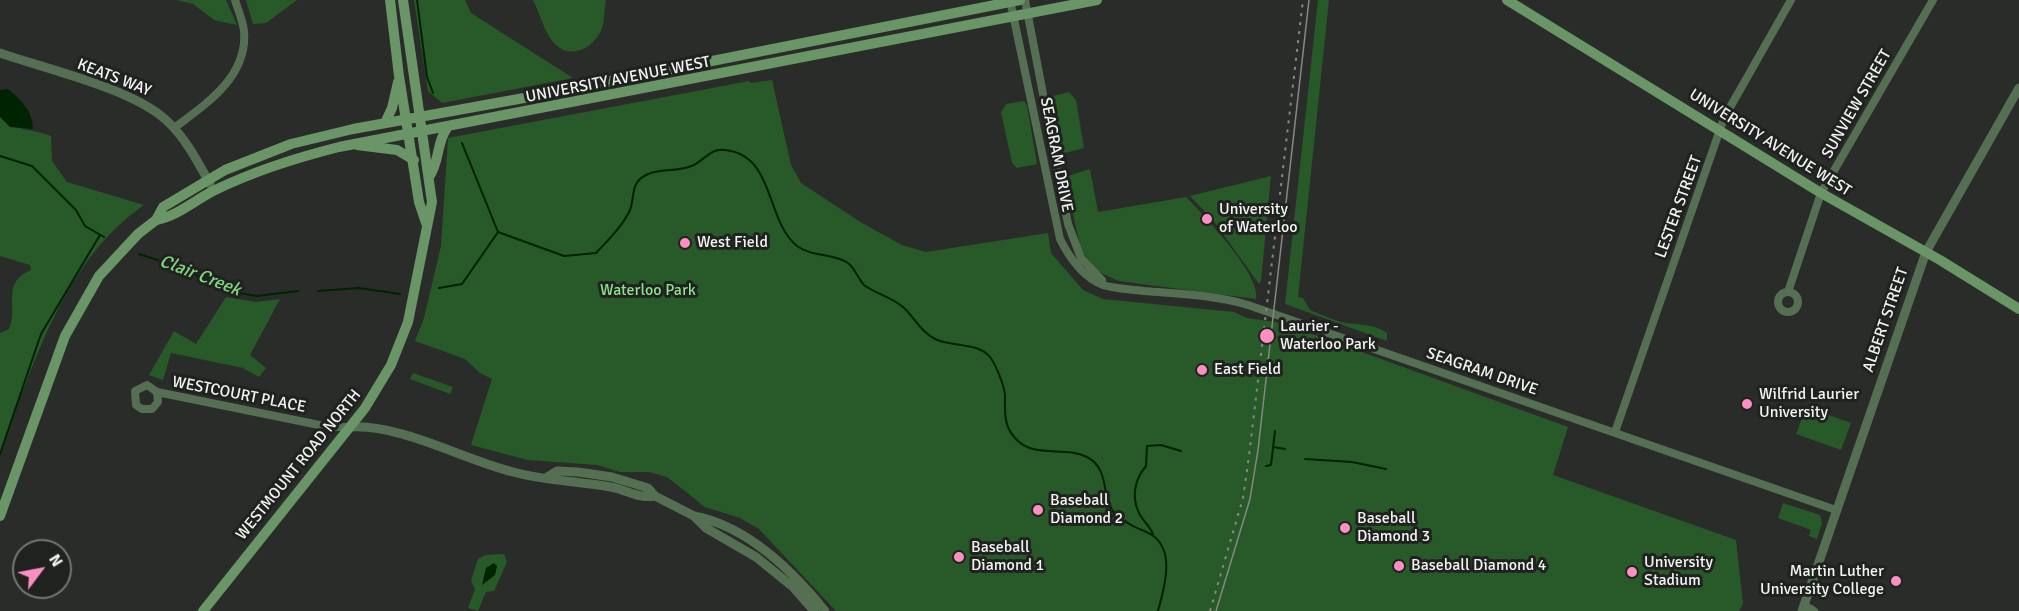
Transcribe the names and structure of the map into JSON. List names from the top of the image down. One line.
{"streets":{"main road":["UNIVERSITY AVENUE WEST","WESTMOUNT ROAD NORTH"],"street":["KEATS WAY","SUNVIEW STREET","SEAGRAM DRIVE","LESTER STREET","ALBERT STREET","WESTCOURT PLACE"]},"crossings":[["KEATS WAY","UNIVERSITY AVENUE WEST"],["UNIVERSITY AVENUE WEST","SUNVIEW STREET"],["UNIVERSITY AVENUE WEST","SEAGRAM DRIVE"],["UNIVERSITY AVENUE WEST","LESTER STREET"],["UNIVERSITY AVENUE WEST","ALBERT STREET"],["UNIVERSITY AVENUE WEST","WESTMOUNT ROAD NORTH"],["SEAGRAM DRIVE","LESTER STREET"],["SEAGRAM DRIVE","ALBERT STREET"],["WESTCOURT PLACE","WESTMOUNT ROAD NORTH"]],"water":["Clair Creek"],"parks":["Waterloo Park"],"places":["University of Waterloo","West Field","Laurier - Waterloo Park","East Field","Wilfrid Laurier University","Baseball Diamond 2","Baseball Diamond 3","Baseball Diamond 1","Baseball Diamond 4","University Stadium","Martin Luther University College"],"north":"top right"}
